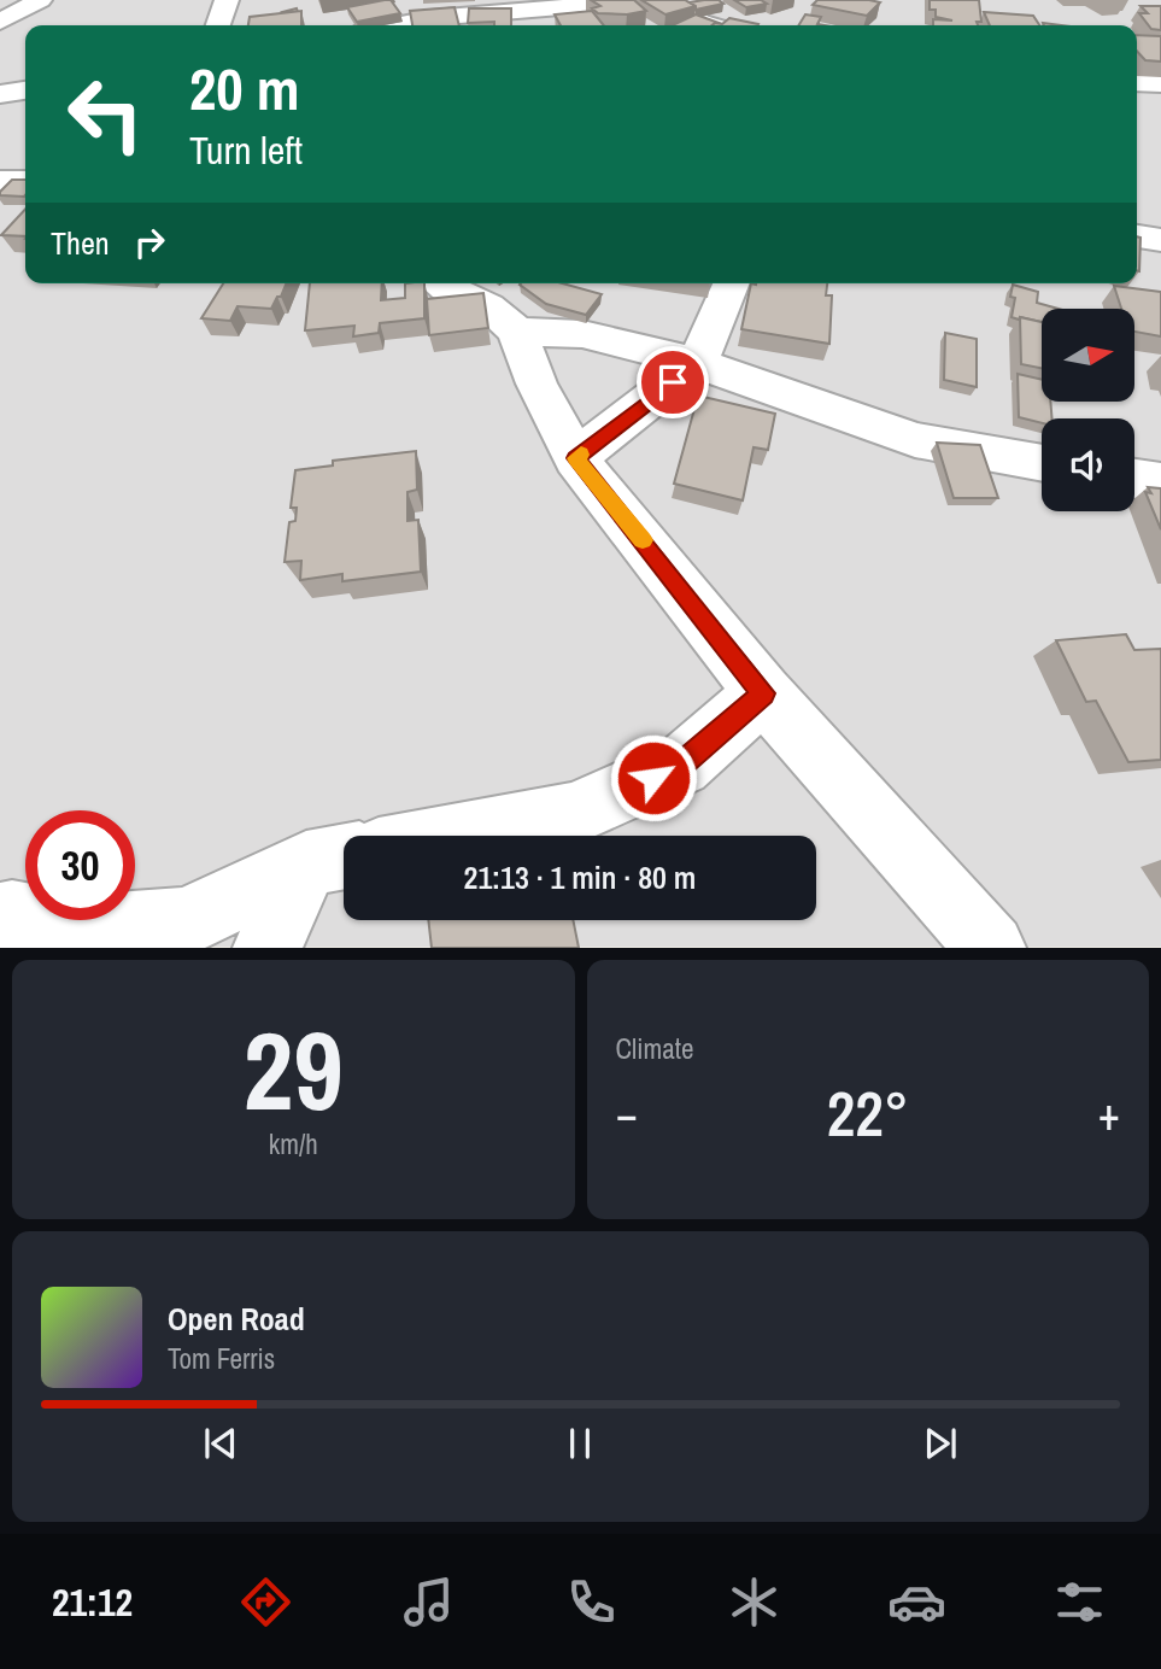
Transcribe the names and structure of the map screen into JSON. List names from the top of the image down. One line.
{"north":"right","page":{"turn":["20 m","Turn left"],"then":"Then","limit":"30","trip":"21:13 · 1 min · 80 m","tile":[["29","km/h"],"Climate"],"heat":["−","22°","+"],"song":["Open Road","Tom Ferris"],"tabs":"21:12"}}
